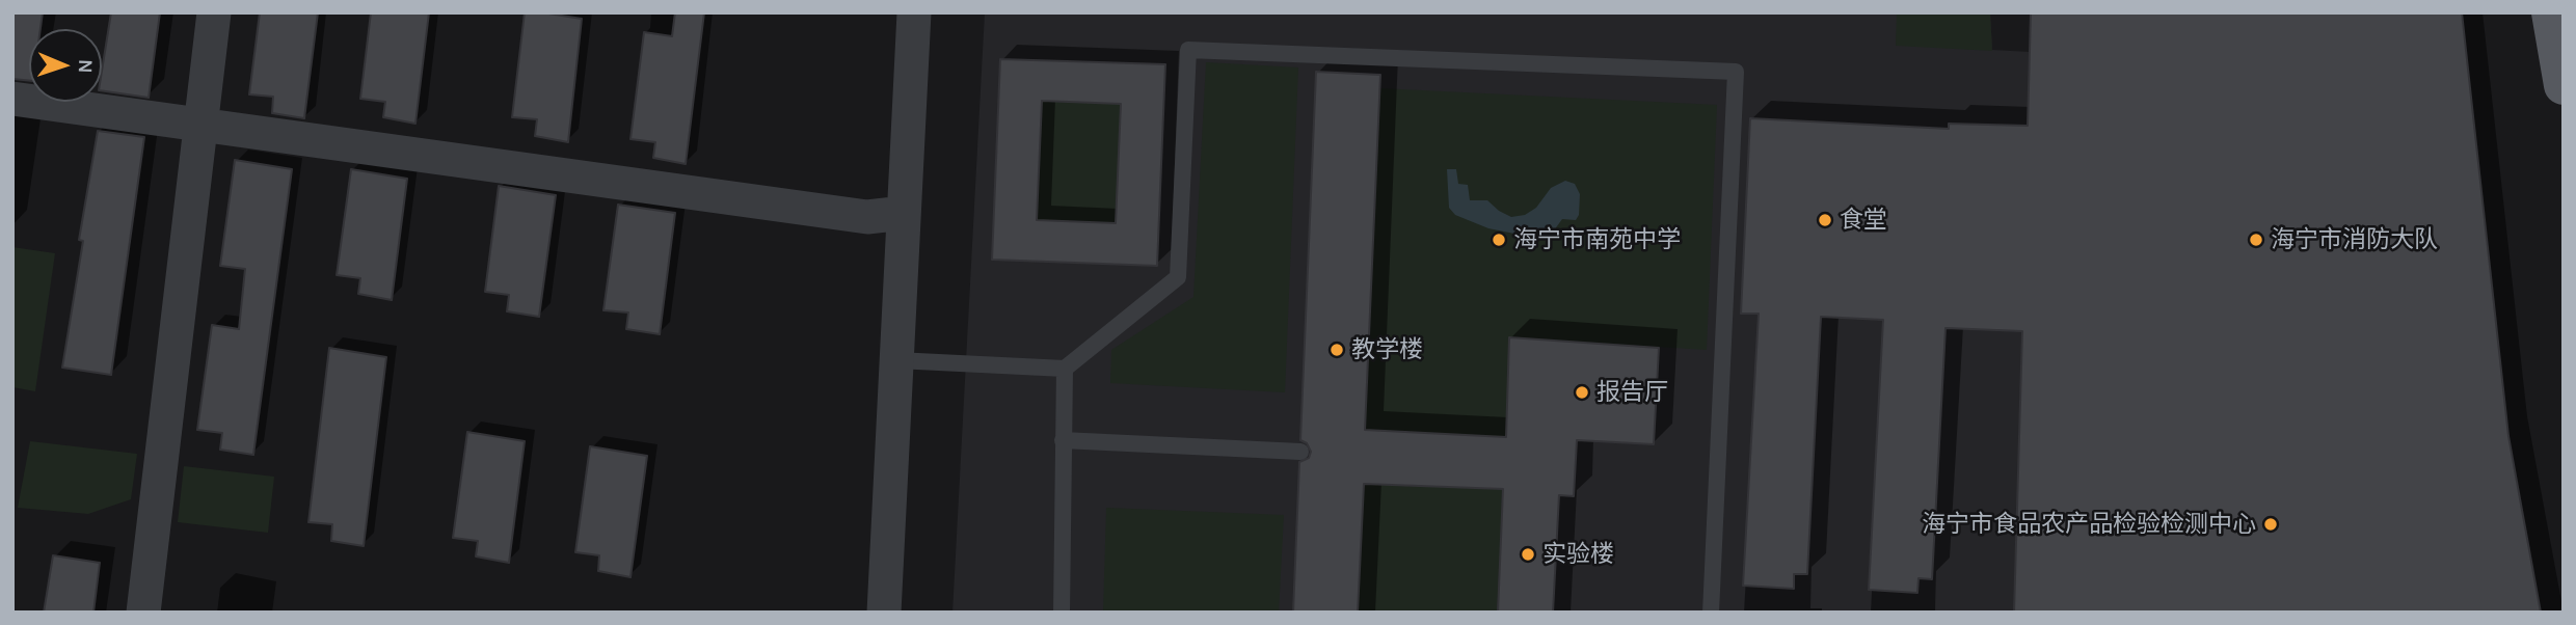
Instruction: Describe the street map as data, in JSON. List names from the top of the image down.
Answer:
{
  "places": [
    "食堂",
    "海宁市南苑中学",
    "海宁市消防大队",
    "教学楼",
    "报告厅",
    "海宁市食品农产品检验检测中心",
    "实验楼"
  ],
  "north": "right"
}
